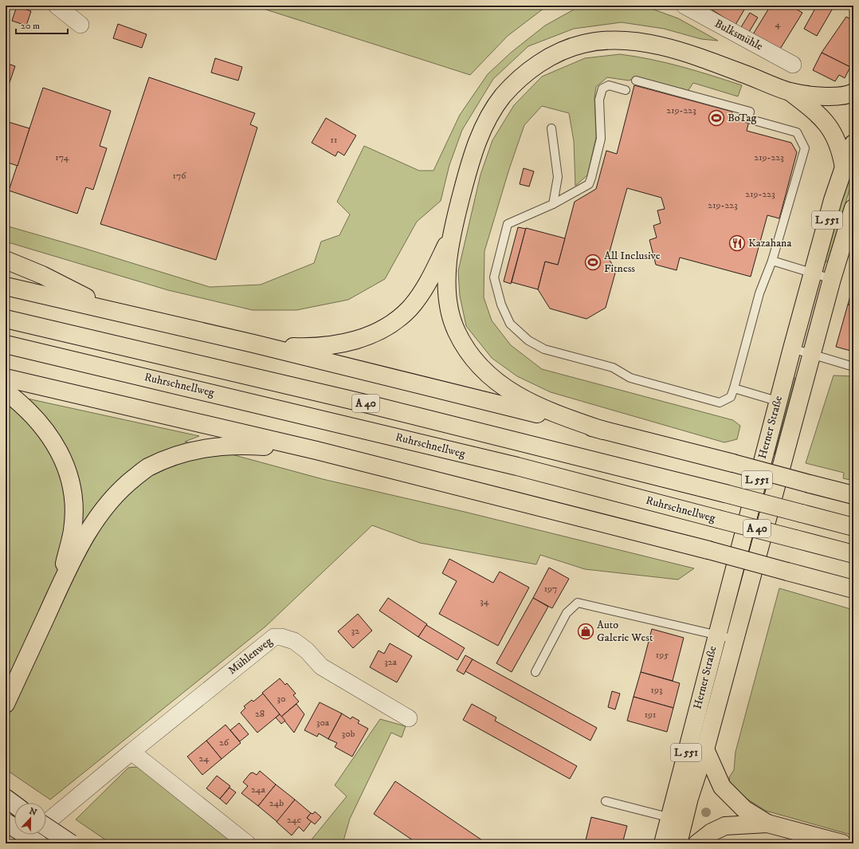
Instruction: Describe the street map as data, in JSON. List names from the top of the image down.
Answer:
{
  "streets": {
    "main road": [
      "L 551",
      "Ruhrschnellweg",
      "A 40",
      "Herner Straße"
    ],
    "street": ["Bulksmühle", "Mühlenweg"]
  },
  "places": {
    "sports": ["BoTag", "All Inclusive Fitness"],
    "restaurant": ["Kazahana"],
    "shop": ["Auto Galerie West"]
  },
  "house_numbers": [
    "4",
    "219-223",
    "11",
    "174",
    "219-223",
    "176",
    "219-223",
    "219-223",
    "197",
    "34",
    "32",
    "195",
    "32a",
    "193",
    "30",
    "28",
    "191",
    "30a",
    "30b",
    "26",
    "24",
    "24a",
    "24b",
    "24c"
  ],
  "scale_bar": "20 m",
  "north": "top"
}
